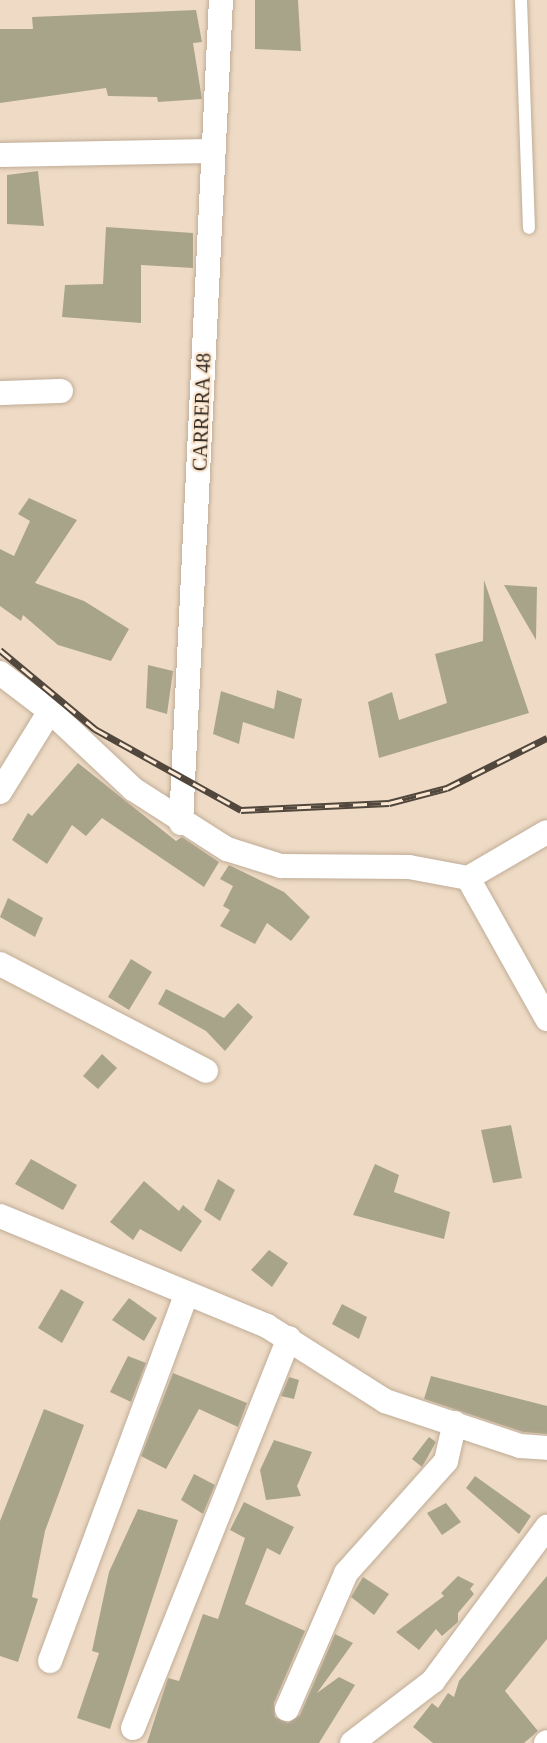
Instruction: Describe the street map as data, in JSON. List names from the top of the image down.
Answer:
{
  "streets": {
    "street": ["CARRERA 48"]
  }
}
